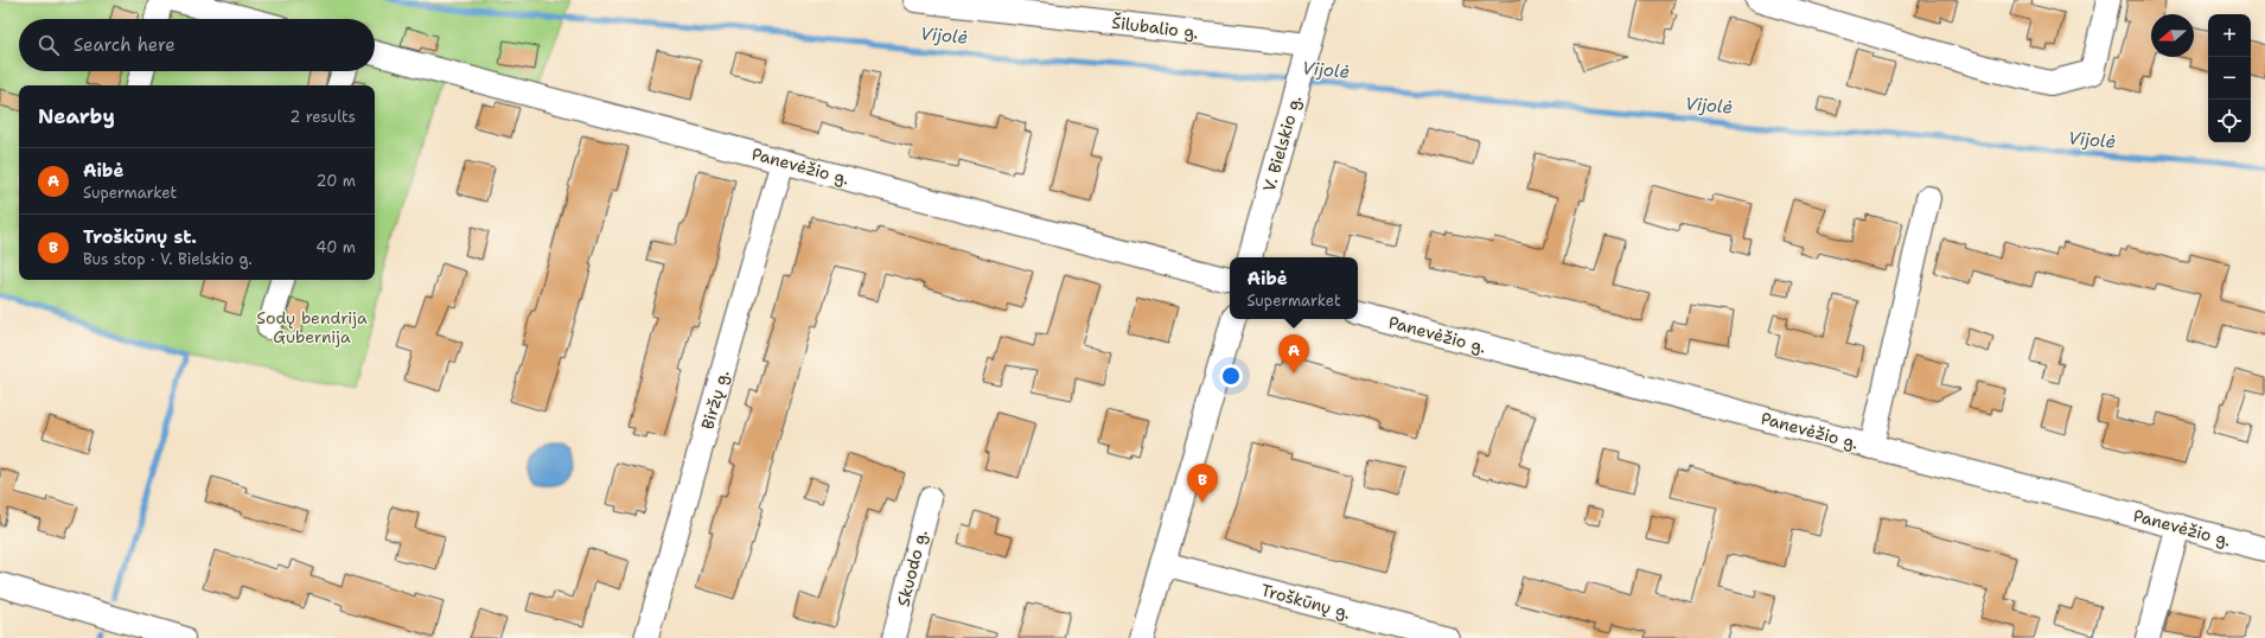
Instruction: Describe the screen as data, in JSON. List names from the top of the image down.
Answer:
{
  "streets": {
    "street": [
      "Šilubalio g.",
      "V. Bielskio g.",
      "Panevėžio g.",
      "Biržų g.",
      "Skuodo g.",
      "Troškūnų g."
    ]
  },
  "crossings": [
    ["Šilubalio g.", "V. Bielskio g."],
    ["Panevėžio g.", "Biržų g."]
  ],
  "water": ["Vijolė"],
  "parks": ["Sodų bendrija Gubernija"],
  "north": "left",
  "page": {
    "map_buttons": ["+", "−"],
    "search": "Search here",
    "heading": ["Nearby", "2 results"],
    "list": [
      {
        "mark": "A",
        "name": "Aibė",
        "note": "Supermarket",
        "value": "20 m"
      },
      {
        "mark": "B",
        "name": "Troškūnų st.",
        "note": "Bus stop · V. Bielskio g.",
        "value": "40 m"
      }
    ],
    "popup": ["Aibė", "Supermarket"],
    "pins": ["A", "B"]
  }
}
